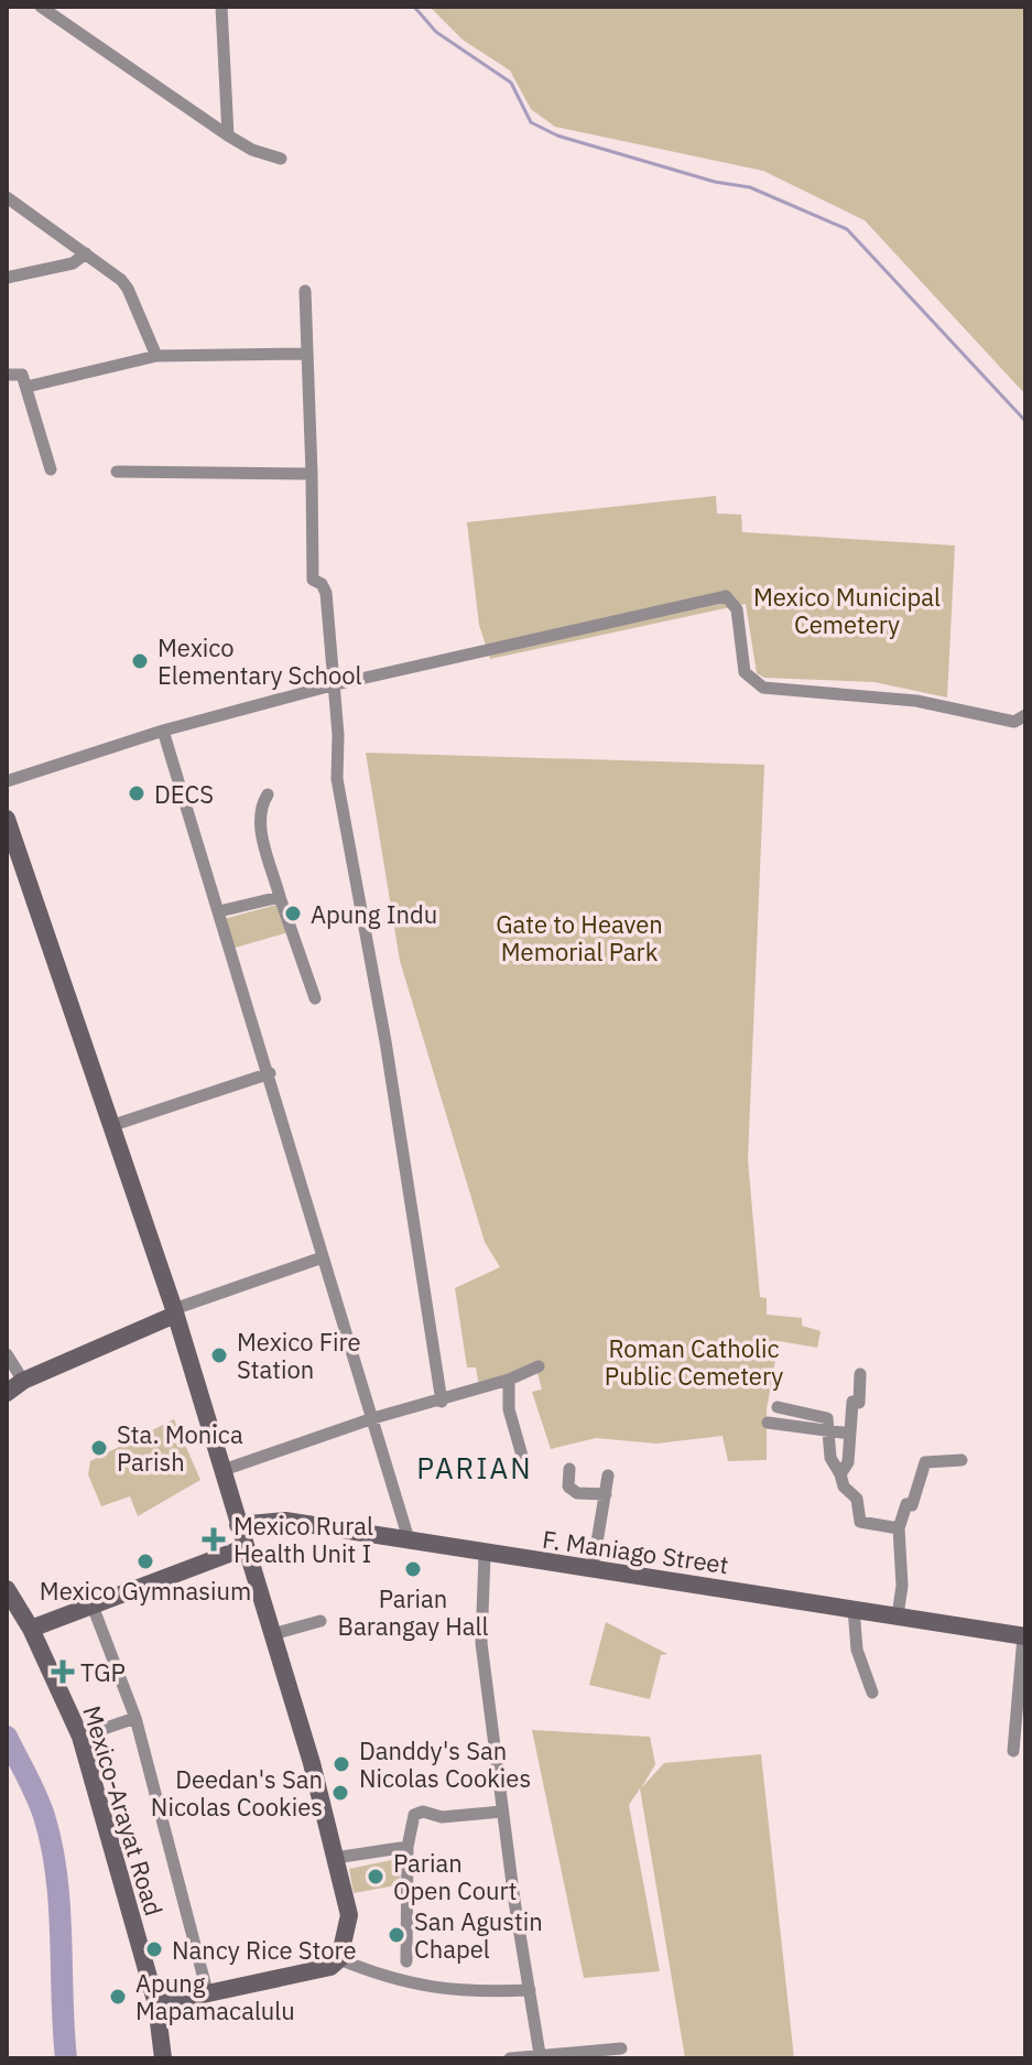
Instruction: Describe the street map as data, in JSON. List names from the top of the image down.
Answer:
{
  "streets": {
    "main road": ["F. Maniago Street", "Mexico-Arayat Road"]
  },
  "districts": ["PARIAN"],
  "parks": ["Mexico Municipal Cemetery", "Gate to Heaven Memorial Park", "Roman Catholic Public Cemetery"],
  "places": {
    "other": [
      "Mexico Elementary School",
      "DECS",
      "Apung Indu",
      "Mexico Fire Station",
      "Sta. Monica Parish",
      "Mexico Gymnasium",
      "Parian Barangay Hall",
      "Danddy's San Nicolas Cookies",
      "Deedan's San Nicolas Cookies",
      "Parian Open Court",
      "San Agustin Chapel",
      "Nancy Rice Store",
      "Apung Mapamacalulu"
    ],
    "health": ["Mexico Rural Health Unit I", "TGP"]
  }
}
